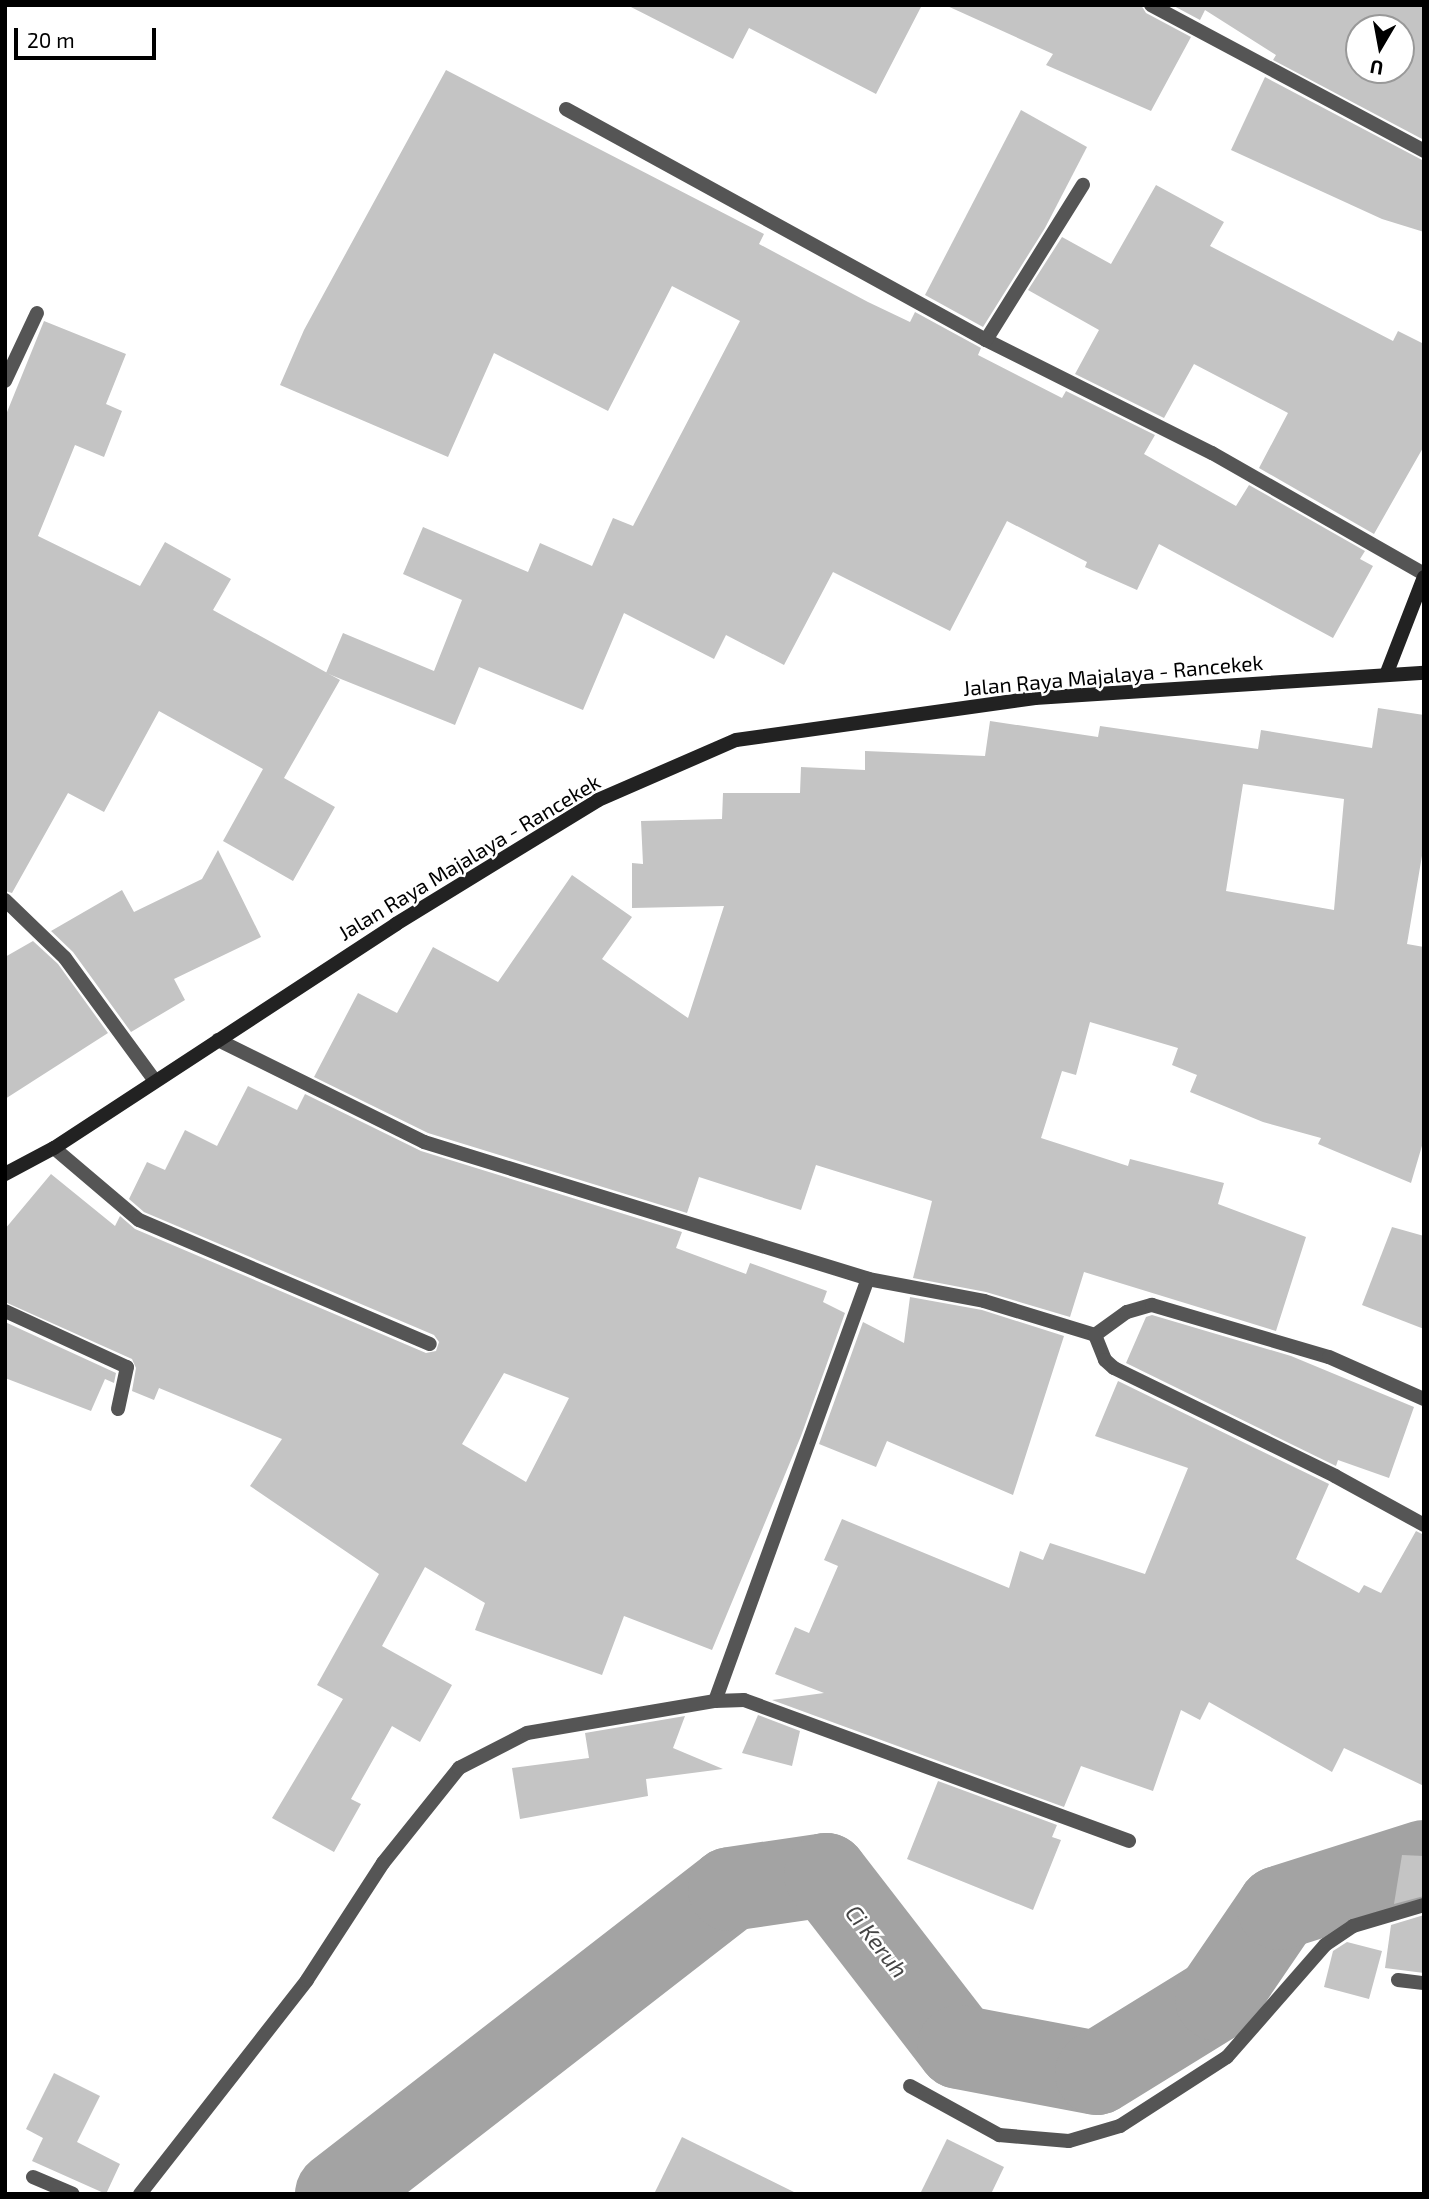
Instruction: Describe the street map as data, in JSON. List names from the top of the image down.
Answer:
{
  "streets": {
    "main road": ["Jalan Raya Majalaya - Rancekek"]
  },
  "water": ["Ci Keruh"],
  "scale_bar": "20 m",
  "north": "bottom"
}
